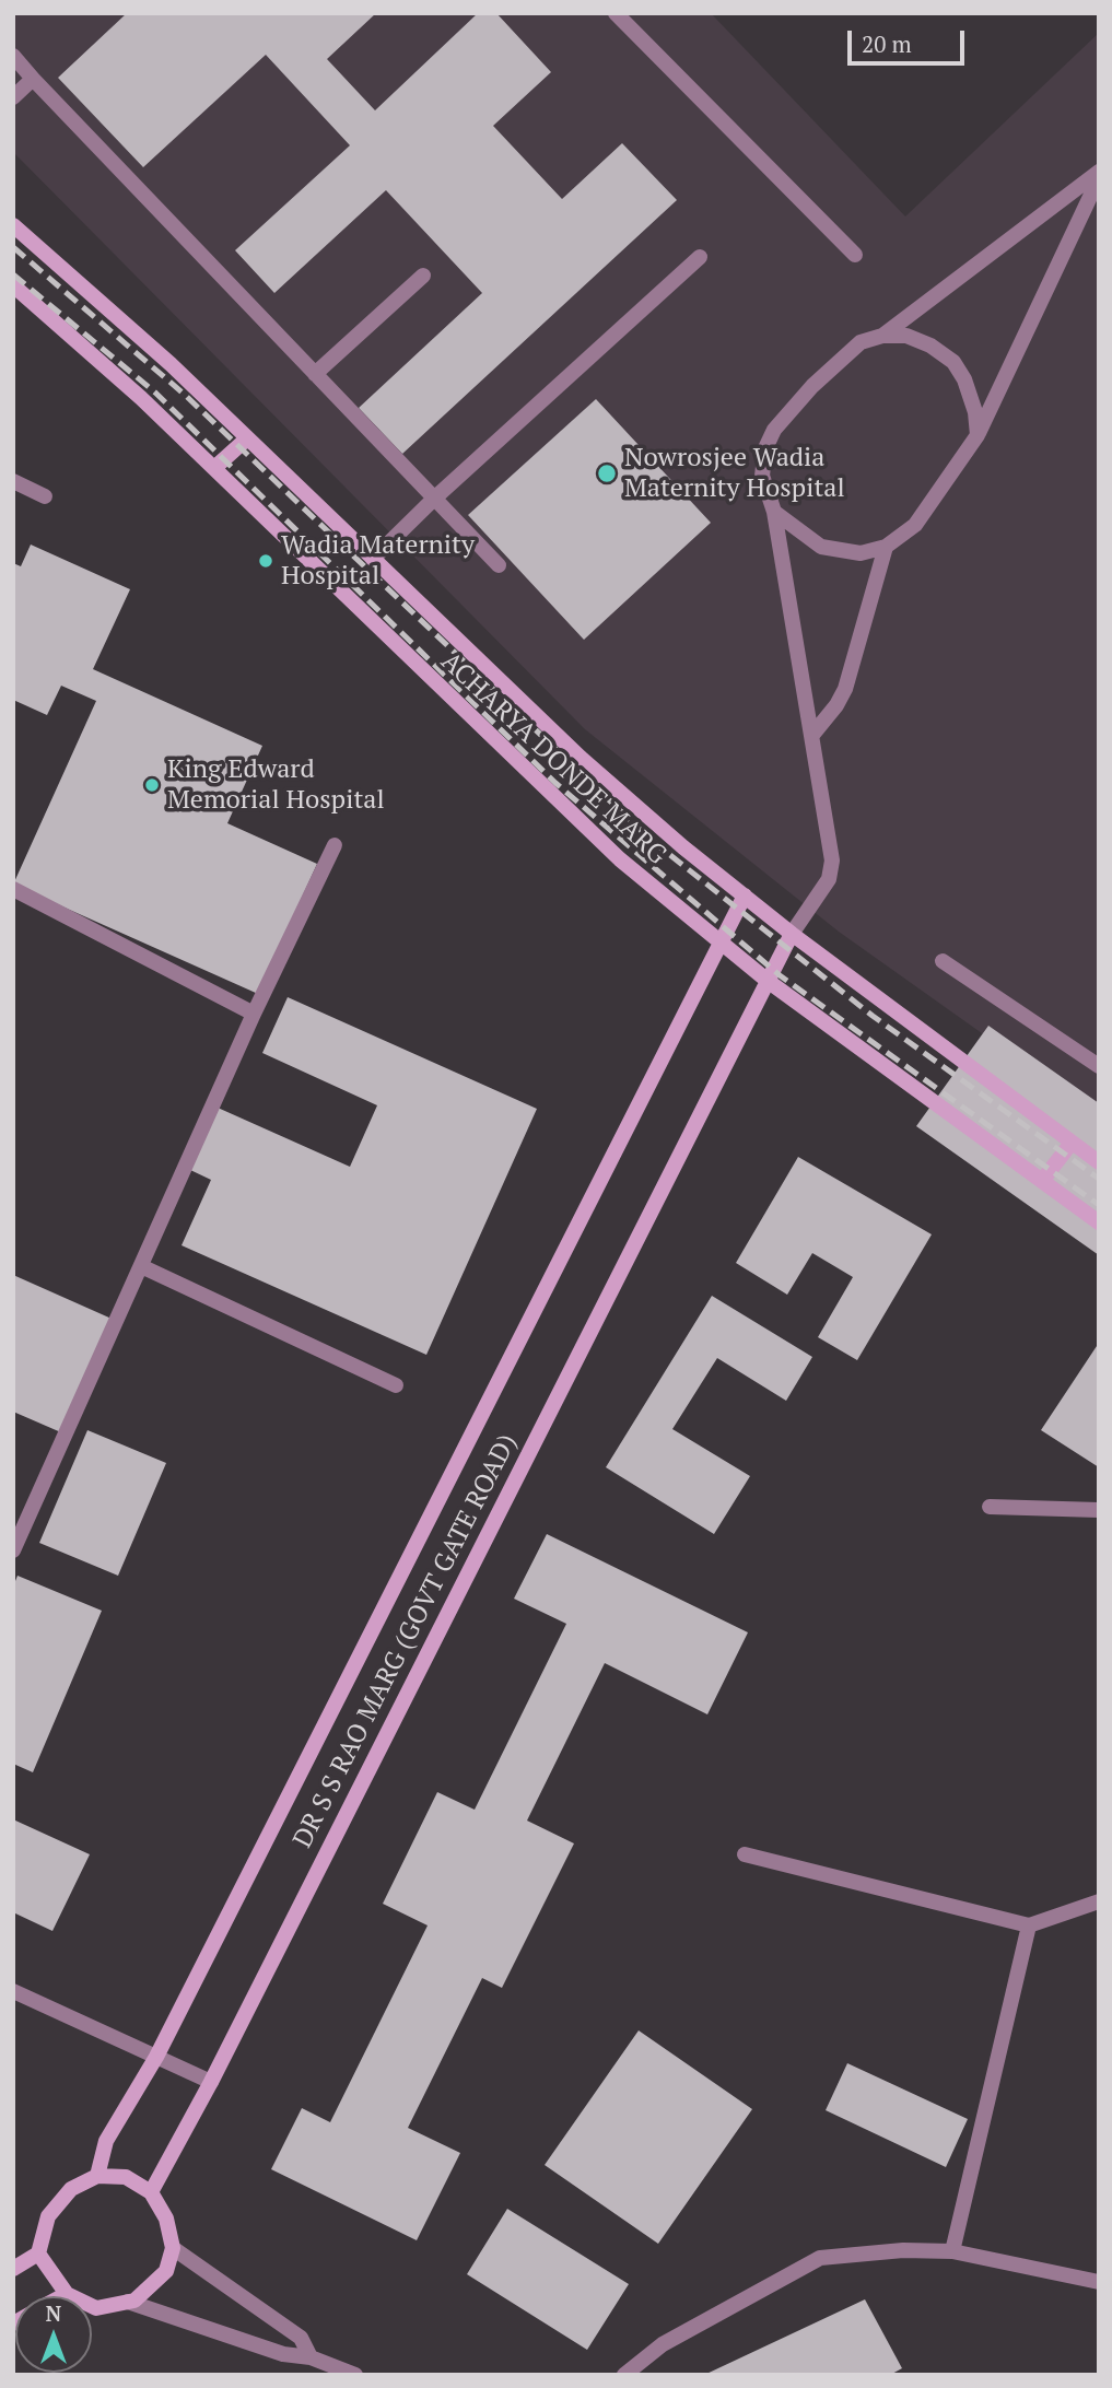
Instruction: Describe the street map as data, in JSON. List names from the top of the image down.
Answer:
{
  "streets": {
    "main road": ["ACHARYA DONDE MARG", "DR S S RAO MARG (GOVT GATE ROAD)"]
  },
  "crossings": [
    ["ACHARYA DONDE MARG", "DR S S RAO MARG (GOVT GATE ROAD)"]
  ],
  "places": ["Nowrosjee Wadia Maternity Hospital", "Wadia Maternity Hospital", "King Edward Memorial Hospital"],
  "scale_bar": "20 m",
  "north": "top"
}
